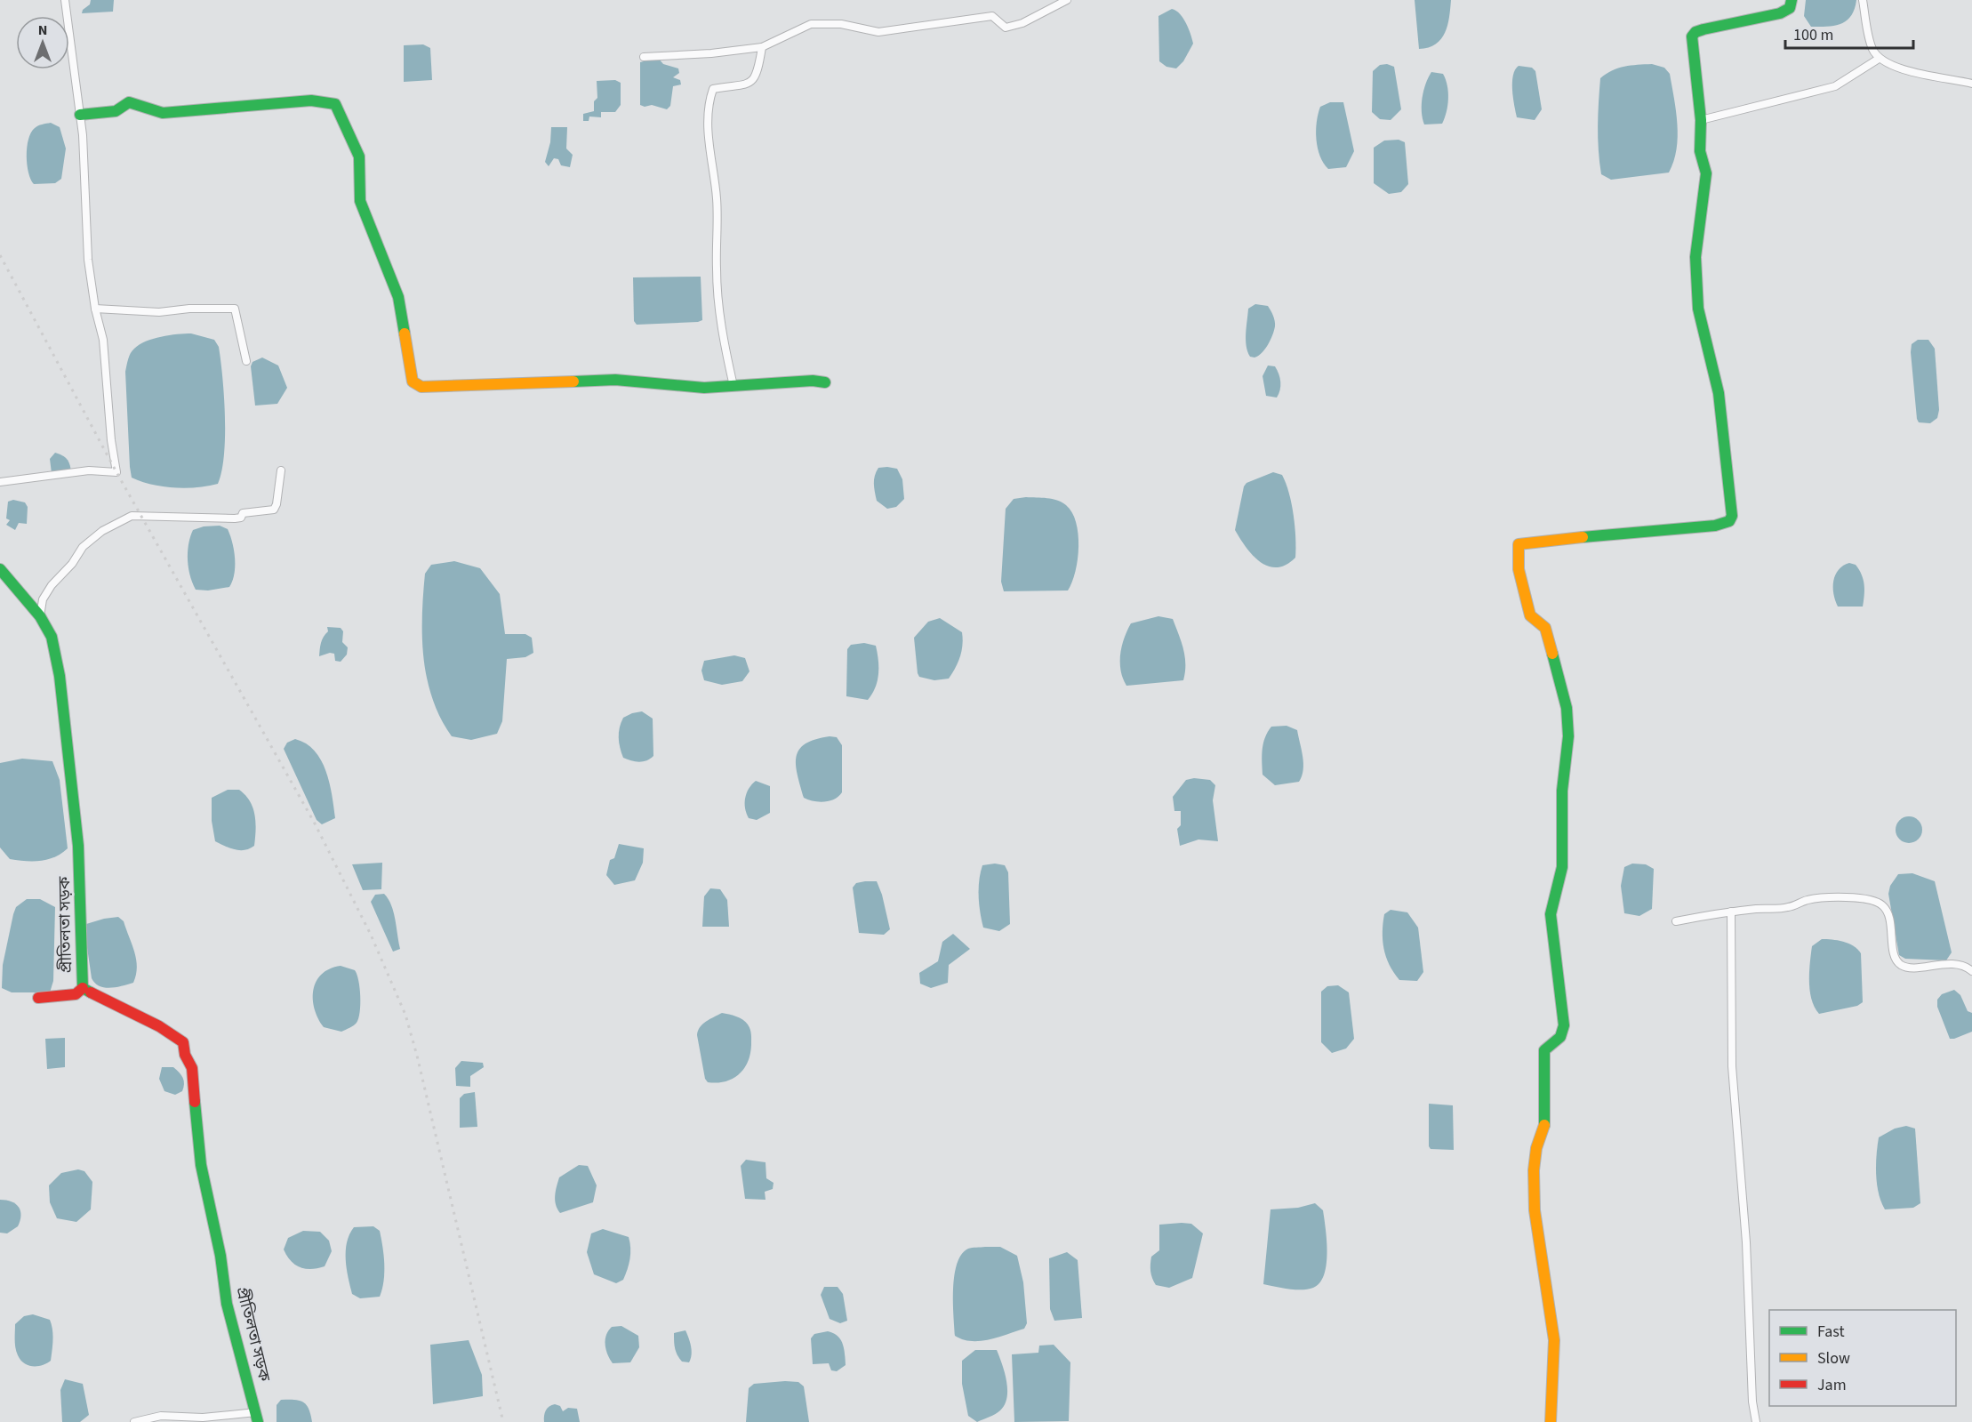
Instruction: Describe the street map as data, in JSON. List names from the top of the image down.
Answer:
{
  "streets": {
    "street": ["প্রীতিলতা সড়ক"]
  },
  "legend": ["Fast", "Slow", "Jam"],
  "scale_bar": "100 m",
  "north": "top"
}
